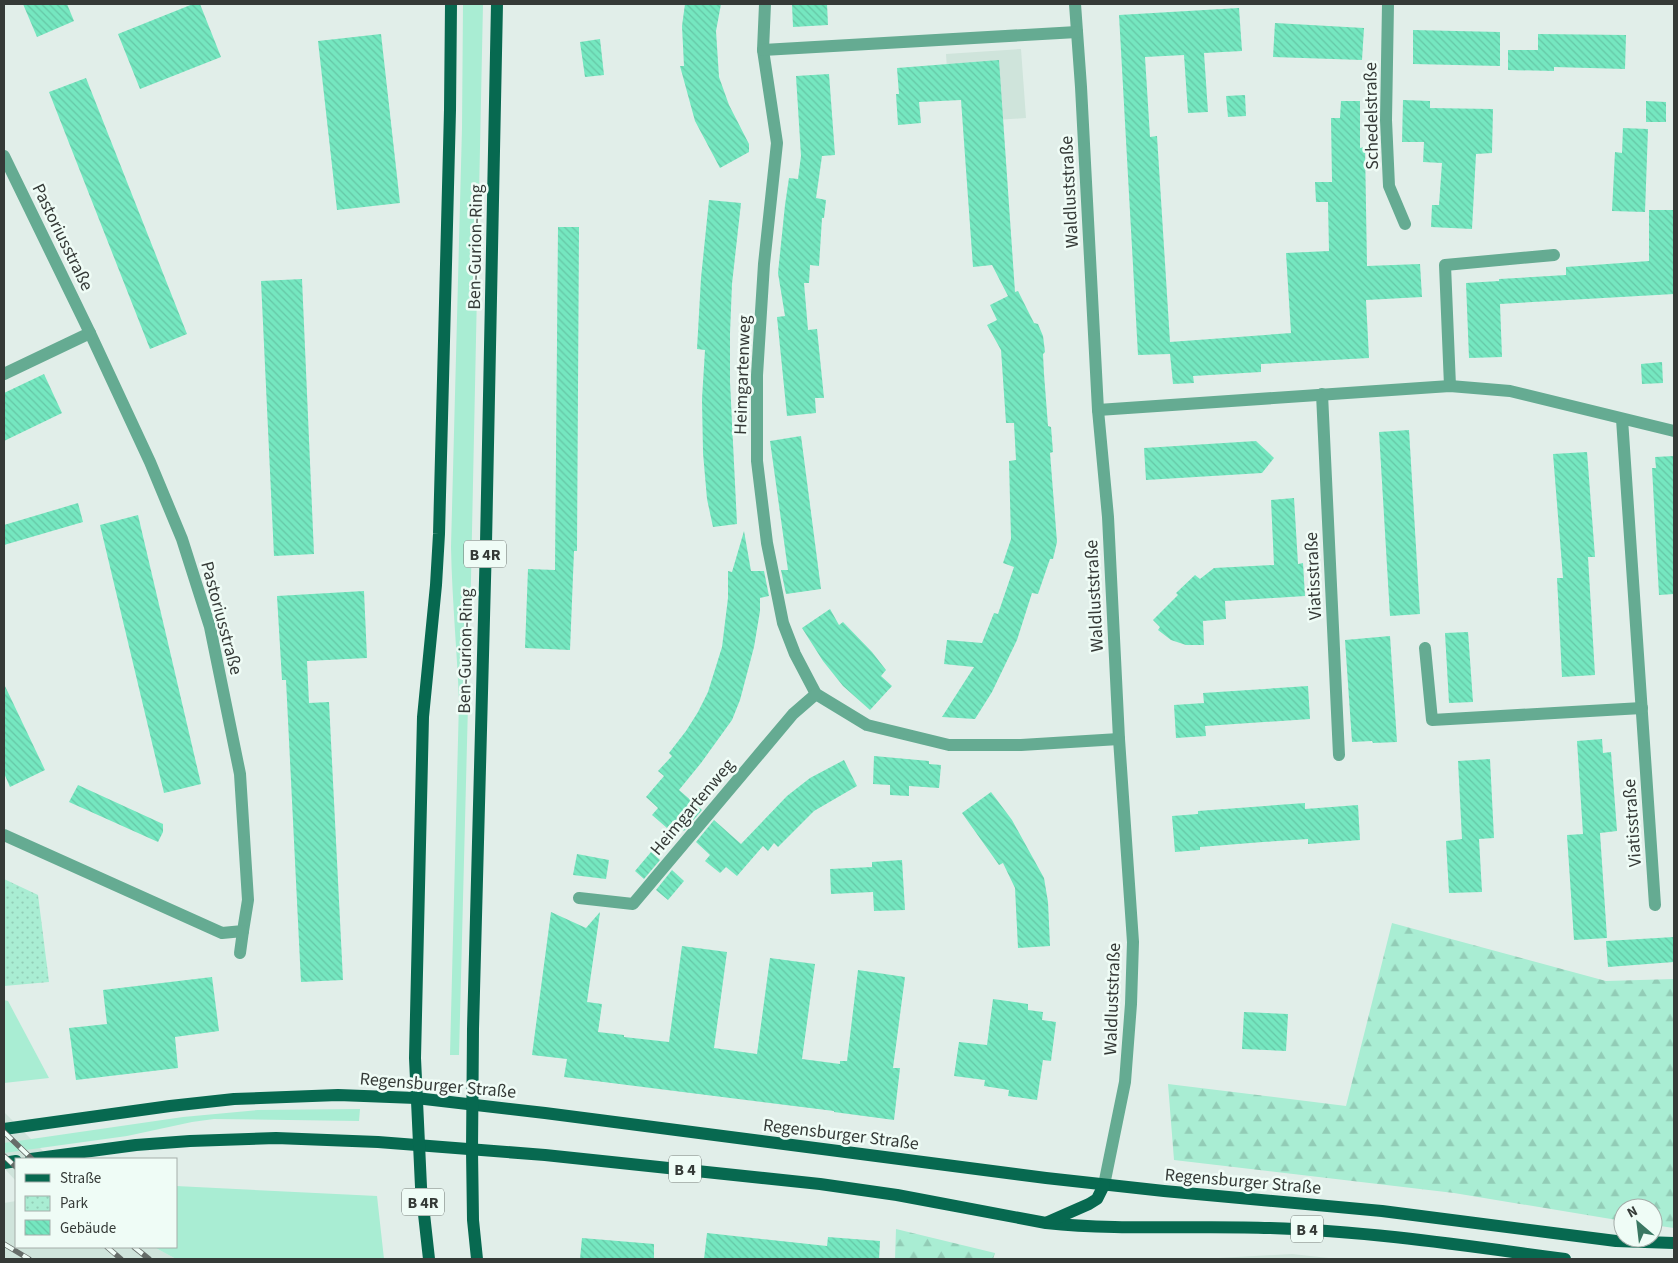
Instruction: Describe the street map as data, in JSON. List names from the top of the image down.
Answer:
{
  "streets": {
    "main road": [
      "Ben-Gurion-Ring",
      "B 4R",
      "Regensburger Straße",
      "B 4"
    ],
    "street": [
      "Schedelstraße",
      "Waldluststraße",
      "Pastoriusstraße",
      "Heimgartenweg",
      "Viatisstraße"
    ]
  },
  "crossings": [
    ["Waldluststraße", "Regensburger Straße"],
    ["Ben-Gurion-Ring", "B 4R"],
    ["Ben-Gurion-Ring", "Regensburger Straße"],
    ["Ben-Gurion-Ring", "B 4"],
    ["B 4R", "B 4"]
  ],
  "legend": ["Straße", "Park", "Gebäude"],
  "north": "top left"
}
